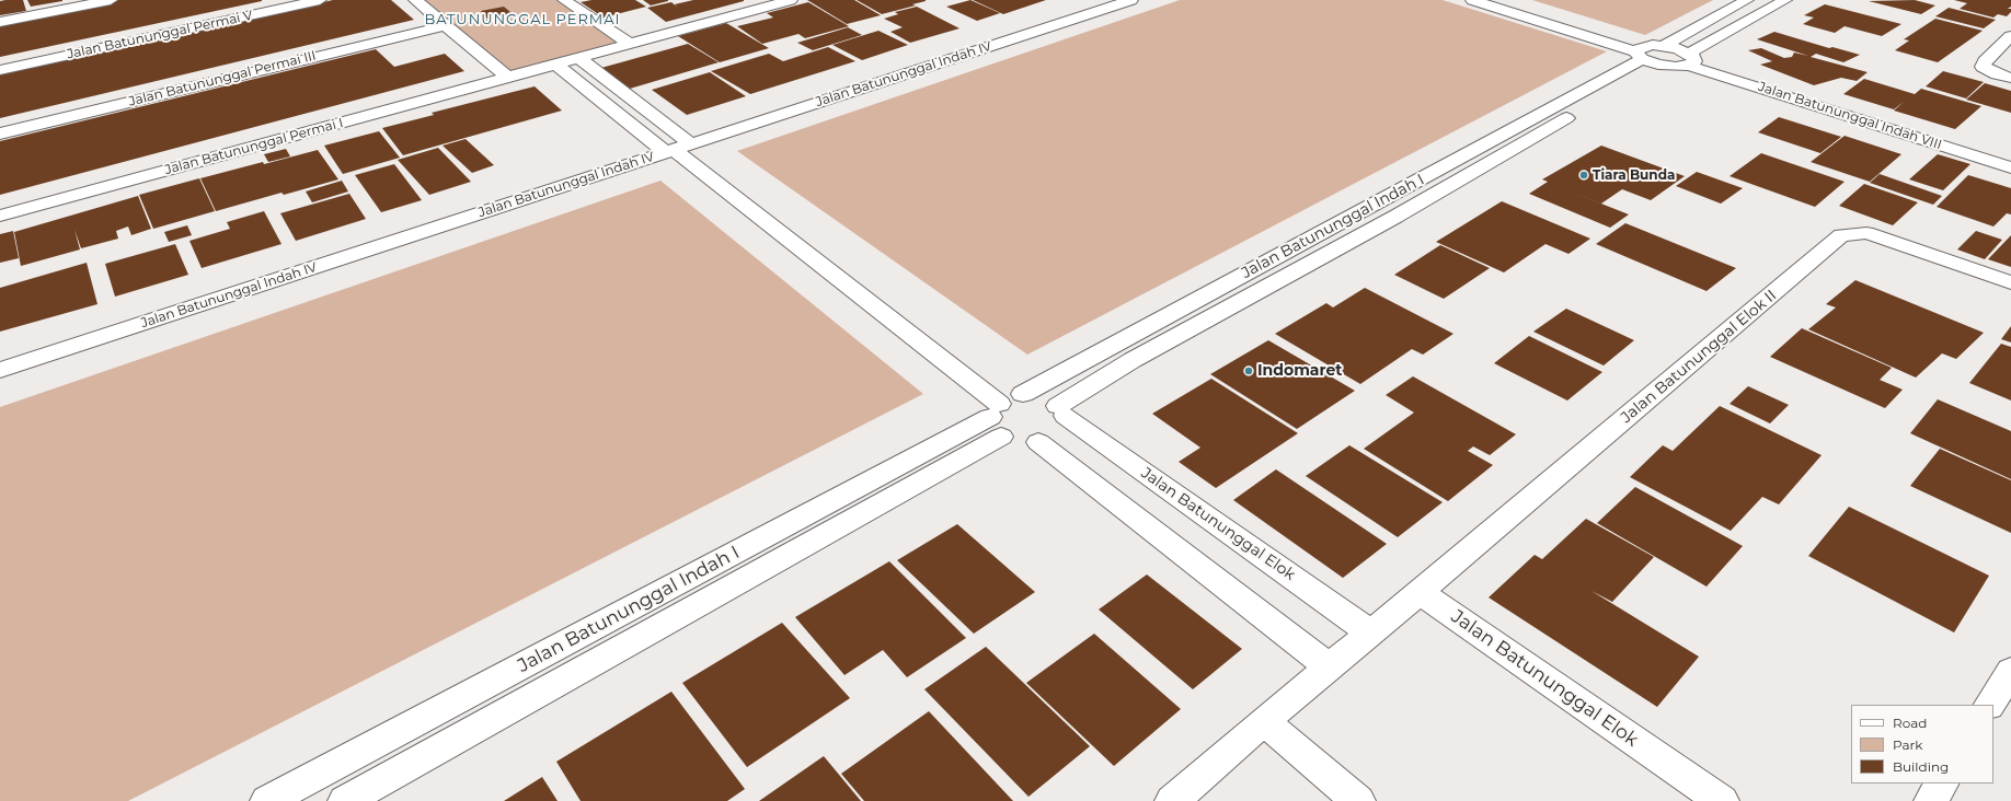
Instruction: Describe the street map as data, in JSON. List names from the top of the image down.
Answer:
{
  "streets": {
    "street": [
      "Jalan Batununggal Permai V",
      "Jalan Batununggal Indah IV",
      "Jalan Batununggal Permai III",
      "Jalan Batununggal Indah VIII",
      "Jalan Batununggal Permai I",
      "Jalan Batununggal Indah I",
      "Jalan Batununggal Elok II",
      "Jalan Batununggal Elok"
    ]
  },
  "crossings": [
    ["Jalan Batununggal Indah I", "Jalan Batununggal Elok"],
    ["Jalan Batununggal Elok II", "Jalan Batununggal Elok"]
  ],
  "districts": ["BATUNUNGGAL PERMAI"],
  "places": ["Tiara Bunda", "Indomaret"],
  "legend": ["Road", "Park", "Building"]
}
